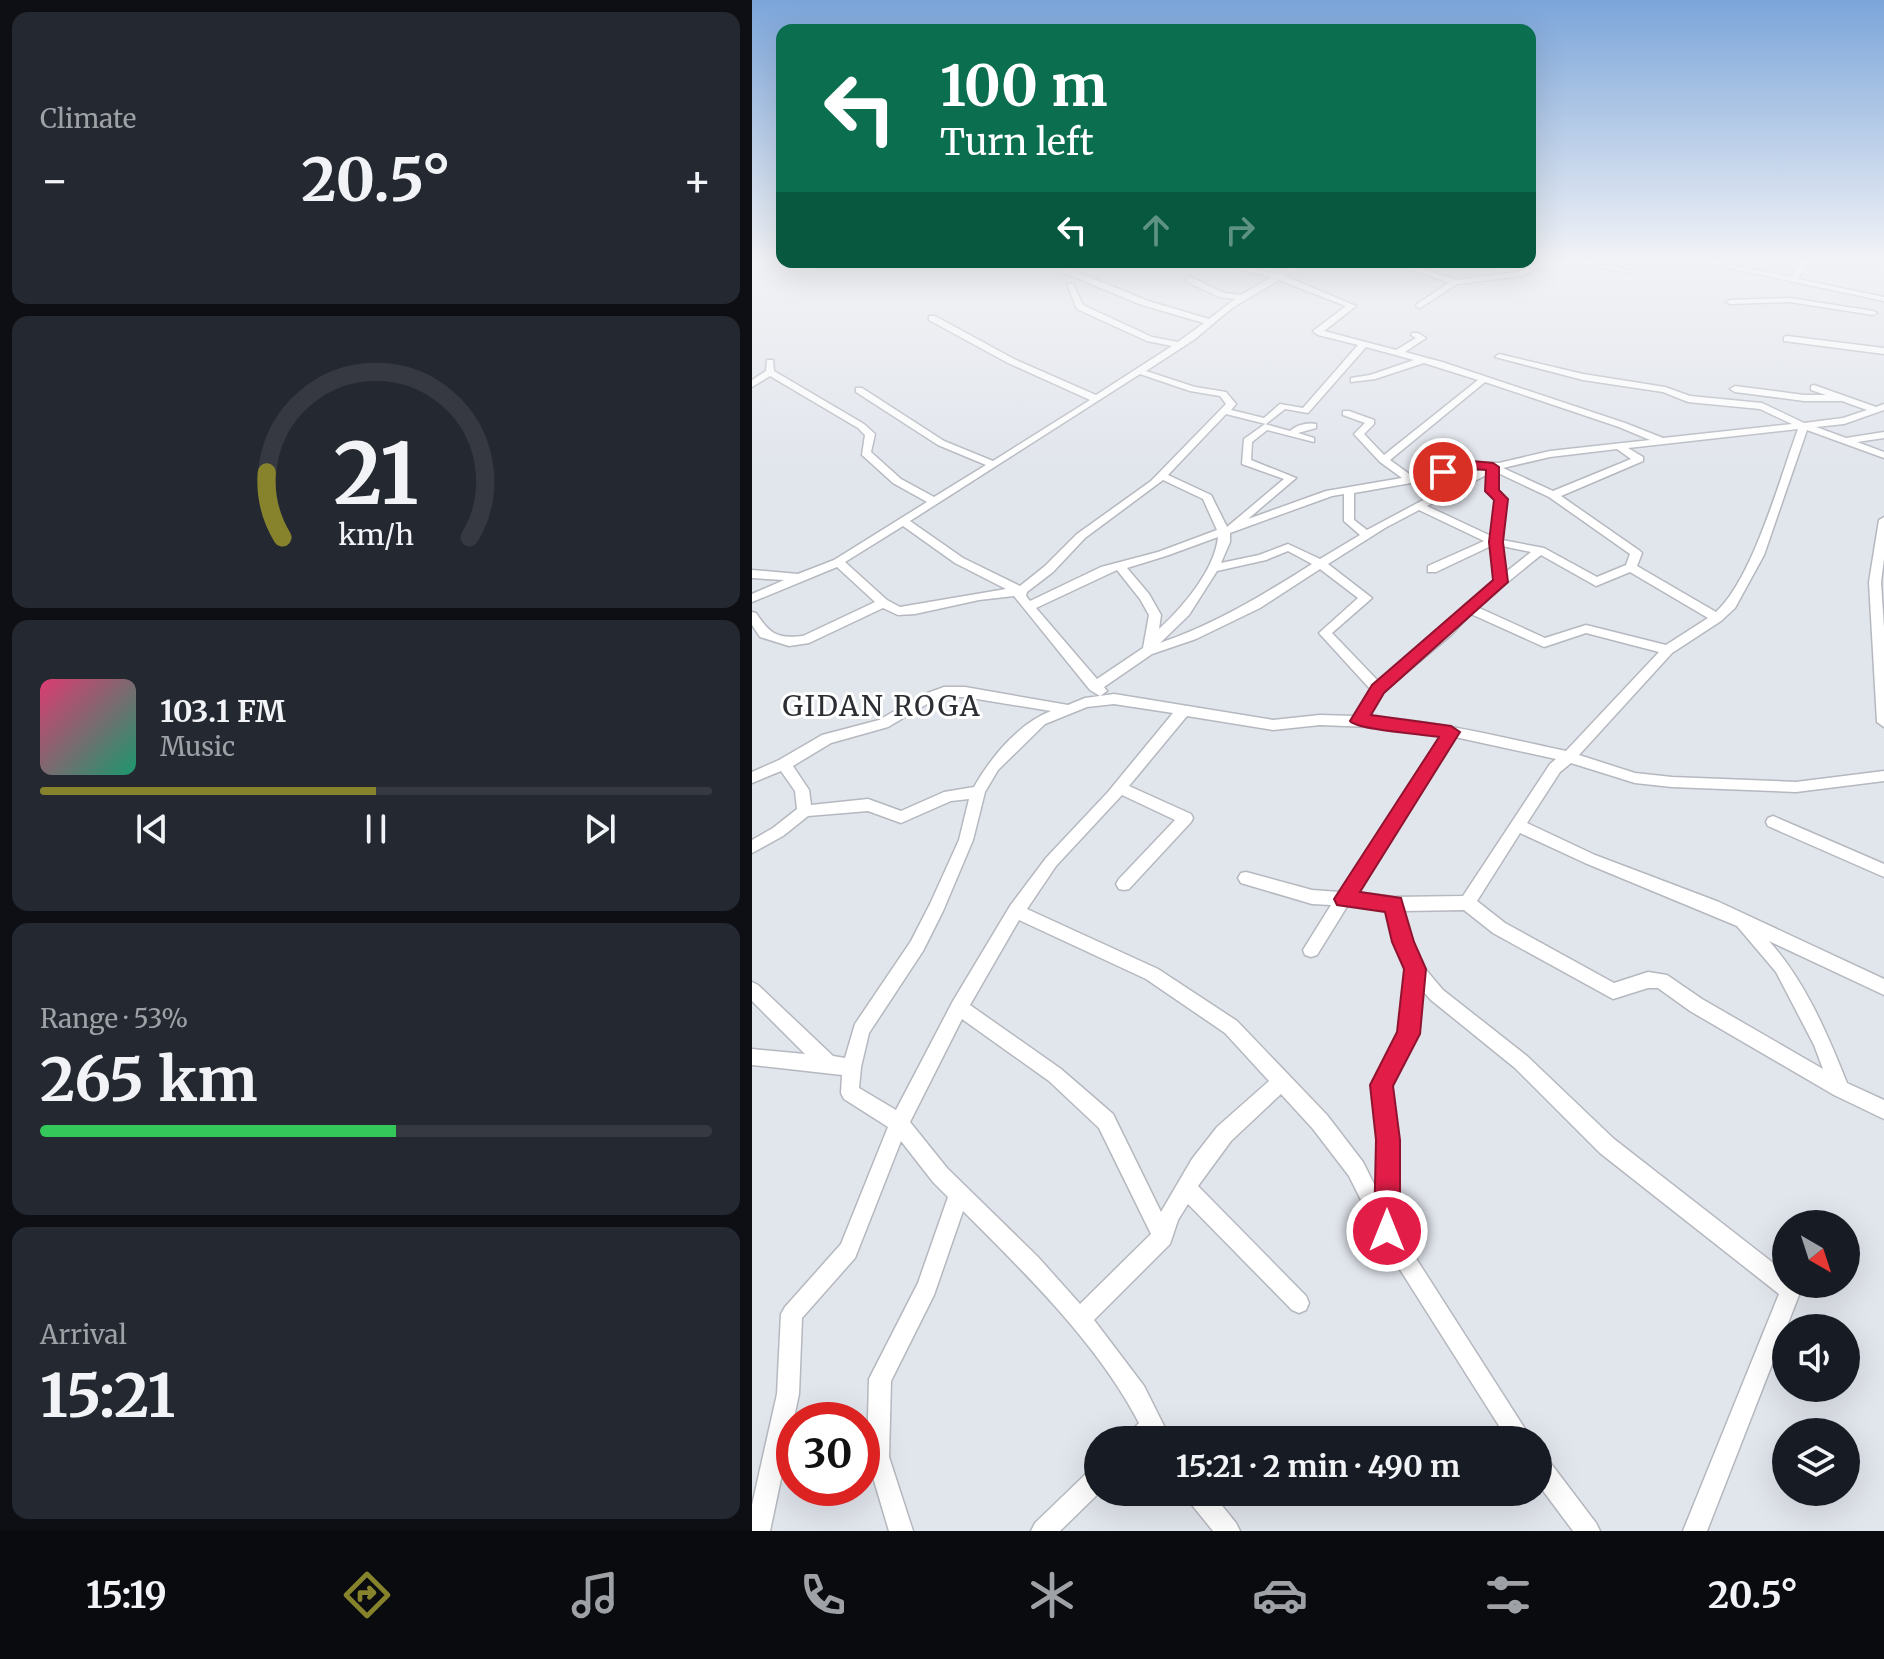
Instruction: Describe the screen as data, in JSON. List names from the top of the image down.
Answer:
{
  "districts": ["GIDAN ROGA"],
  "north": "bottom right",
  "page": {
    "tile": [
      "Climate",
      ["Range · 53%", "265 km"],
      ["Arrival", "15:21"]
    ],
    "turn": ["100 m", "Turn left"],
    "heat": ["−", "20.5°", "+"],
    "song": ["103.1 FM", "Music"],
    "limit": "30",
    "trip": "15:21 · 2 min · 490 m",
    "tabs": ["15:19", "20.5°"],
    "gauge": ["21", "km/h"]
  }
}
